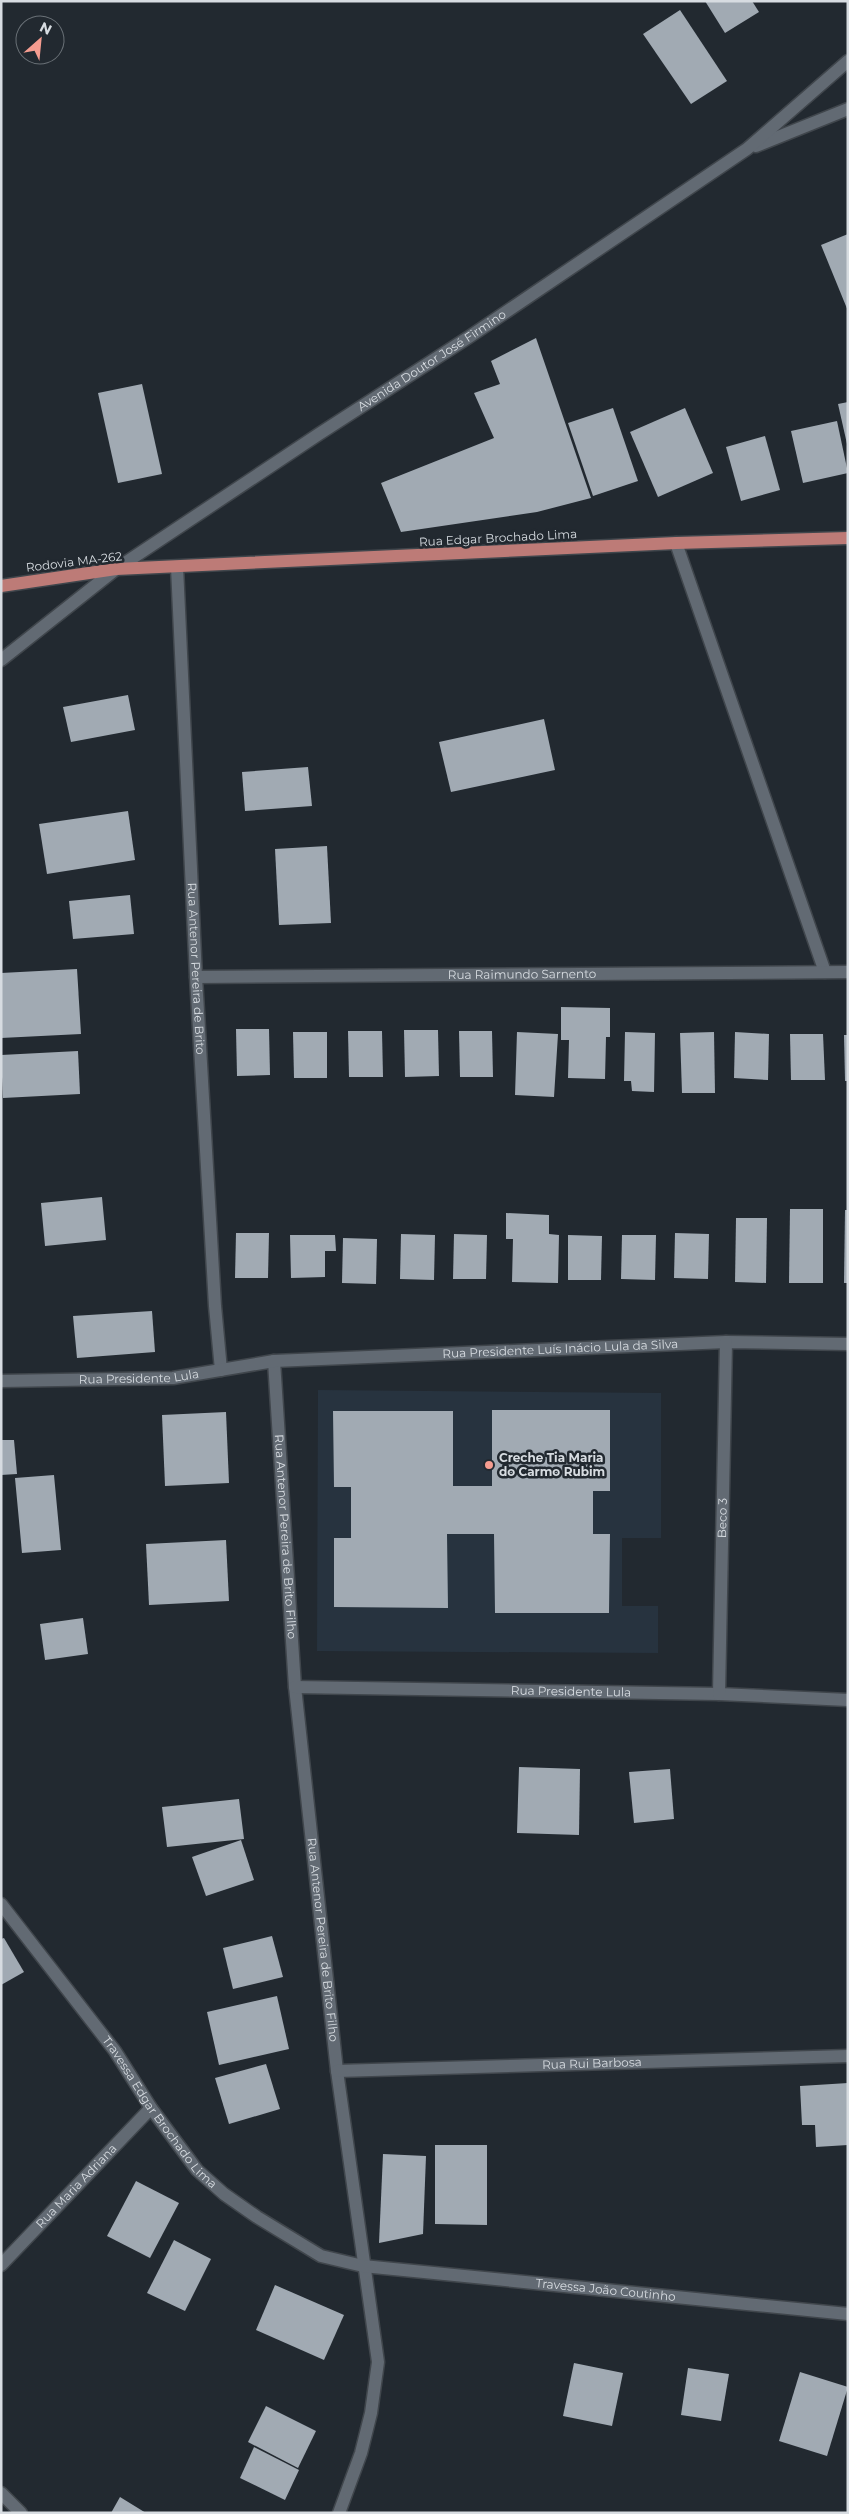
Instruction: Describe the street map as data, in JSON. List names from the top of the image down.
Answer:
{
  "streets": {
    "main road": ["Rua Edgar Brochado Lima", "Rodovia MA-262"],
    "street": [
      "Avenida Doutor José Firmino",
      "Rua Antenor Pereira de Brito",
      "Rua Raimundo Sarnento",
      "Rua Presidente Luís Inácio Lula da Silva",
      "Rua Presidente Lula",
      "Beco 3",
      "Rua Antenor Pereira de Brito Filho",
      "Rua Rui Barbosa",
      "Travessa Edgar Brochado Lima",
      "Rua Maria Adriana",
      "Travessa João Coutinho"
    ]
  },
  "crossings": [
    ["Avenida Doutor José Firmino", "Rodovia MA-262"],
    ["Rua Edgar Brochado Lima", "Rodovia MA-262"],
    ["Rua Edgar Brochado Lima", "Rua Antenor Pereira de Brito"],
    ["Rua Antenor Pereira de Brito", "Rua Raimundo Sarnento"],
    ["Rua Antenor Pereira de Brito", "Rua Presidente Lula"],
    ["Rua Presidente Luís Inácio Lula da Silva", "Rua Presidente Lula"],
    ["Rua Presidente Luís Inácio Lula da Silva", "Beco 3"],
    ["Rua Presidente Luís Inácio Lula da Silva", "Rua Antenor Pereira de Brito Filho"],
    ["Rua Presidente Lula", "Beco 3"],
    ["Rua Presidente Lula", "Rua Antenor Pereira de Brito Filho"],
    ["Rua Antenor Pereira de Brito Filho", "Rua Rui Barbosa"],
    ["Rua Antenor Pereira de Brito Filho", "Travessa Edgar Brochado Lima"],
    ["Rua Antenor Pereira de Brito Filho", "Travessa João Coutinho"],
    ["Travessa Edgar Brochado Lima", "Rua Maria Adriana"],
    ["Travessa Edgar Brochado Lima", "Travessa João Coutinho"]
  ],
  "places": ["Creche Tia Maria do Carmo Rubim"],
  "north": "top right"
}
